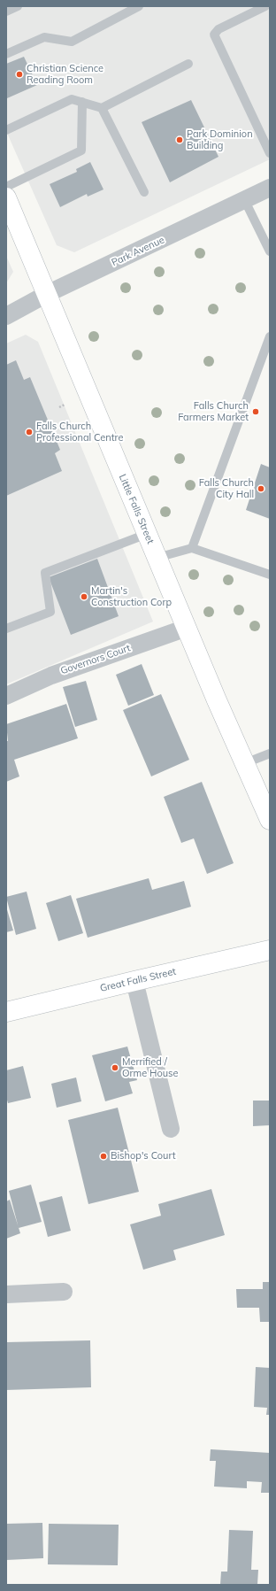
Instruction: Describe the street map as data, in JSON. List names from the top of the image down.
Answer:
{
  "streets": {
    "street": [
      "Park Avenue",
      "Little Falls Street",
      "Governors Court",
      "Great Falls Street"
    ]
  },
  "crossings": [
    ["Park Avenue", "Little Falls Street"],
    ["Little Falls Street", "Governors Court"]
  ],
  "places": [
    "Christian Science Reading Room",
    "Park Dominion Building",
    "Falls Church Farmers Market",
    "Falls Church Professional Centre",
    "Falls Church City Hall",
    "Martin's Construction Corp",
    "Merrified / Orme House",
    "Bishop's Court"
  ]
}
